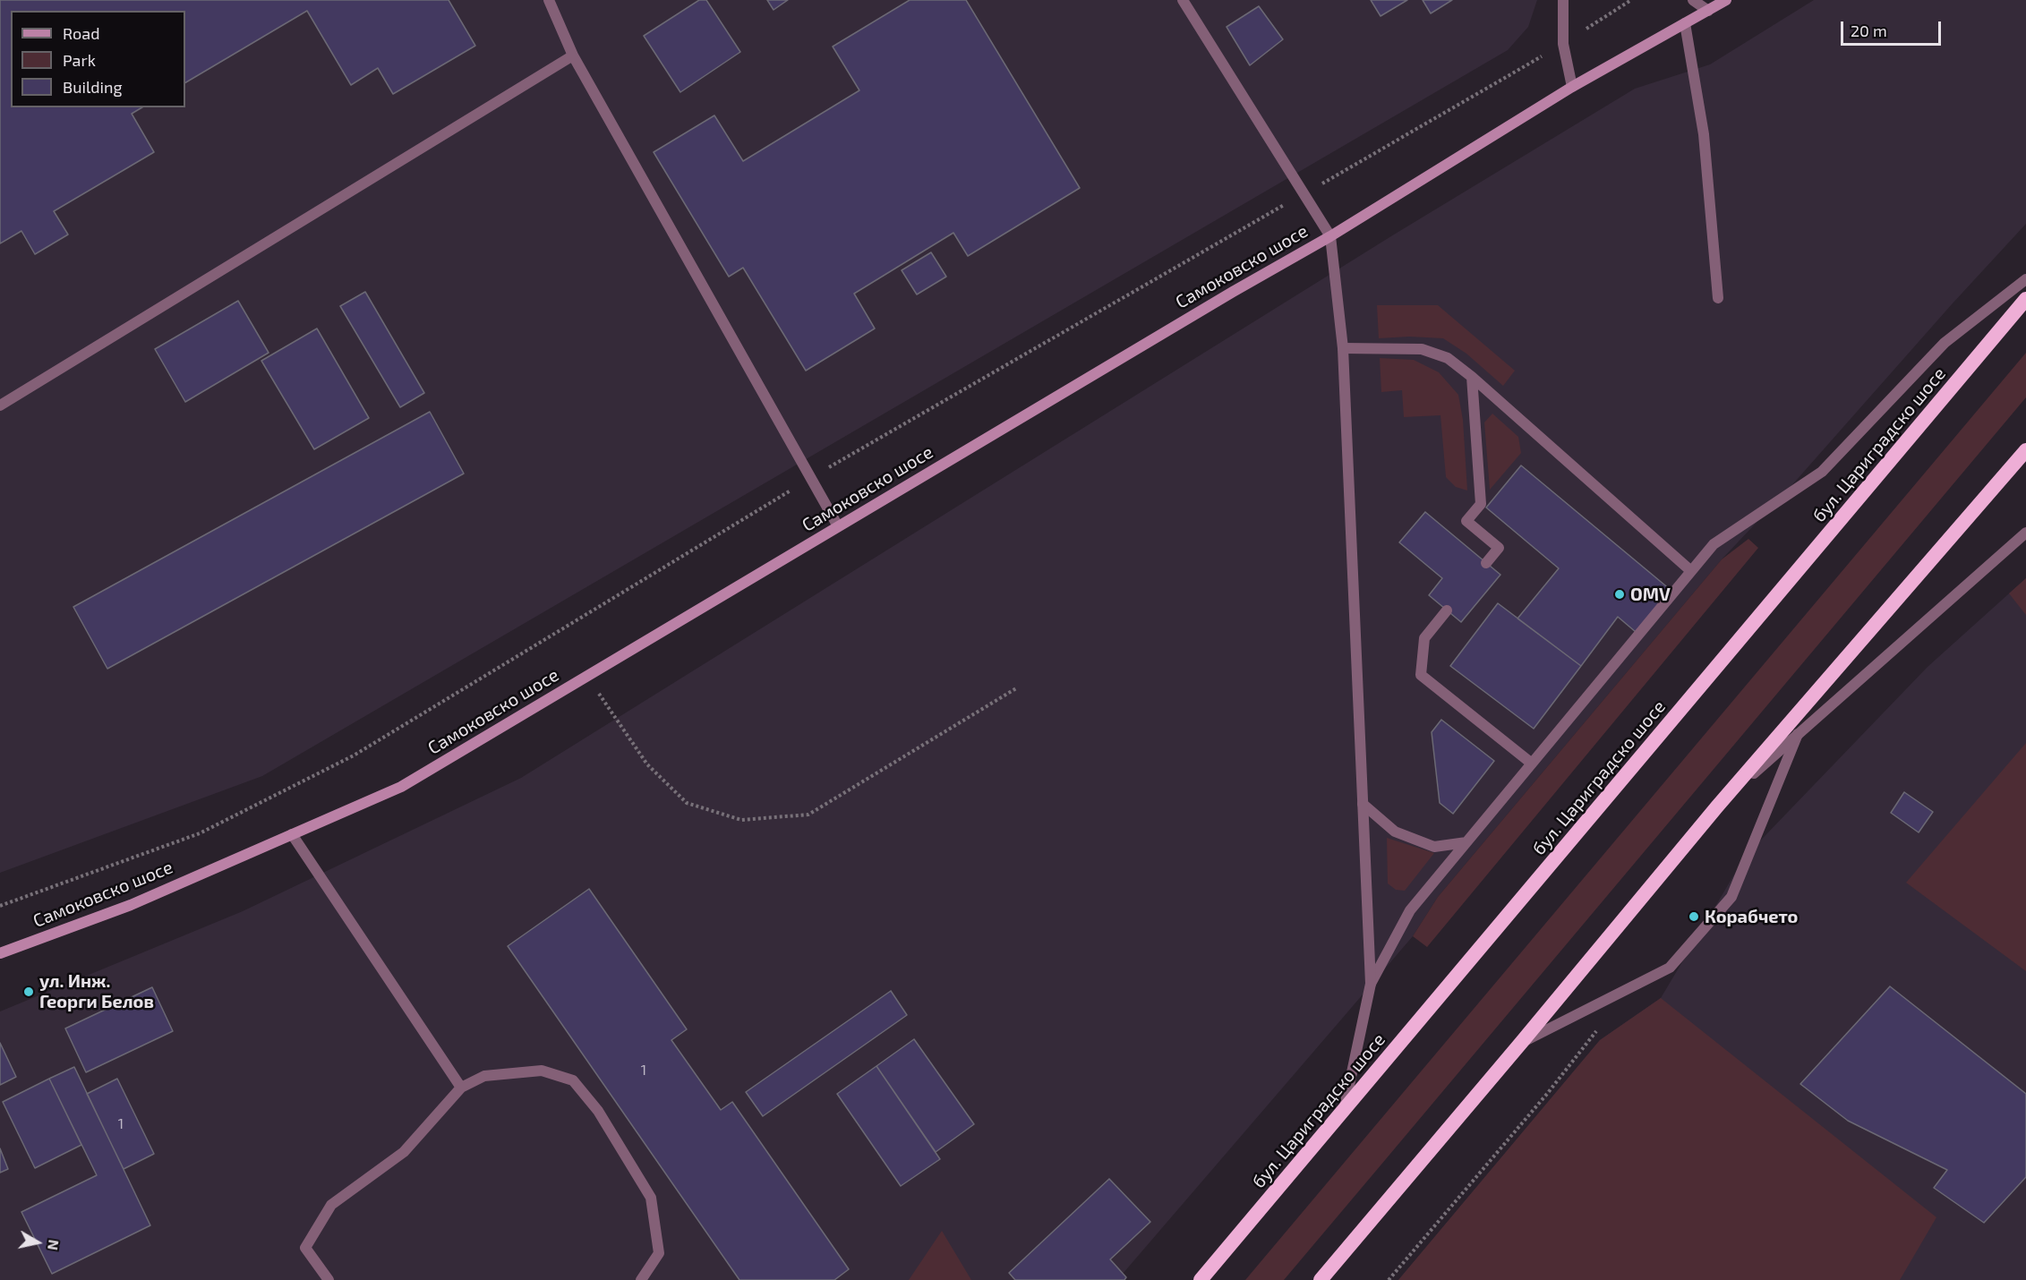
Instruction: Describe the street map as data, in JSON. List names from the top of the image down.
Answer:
{
  "streets": {
    "highway": ["бул. Цариградско шосе"],
    "main road": ["Самоковско шосе"]
  },
  "places": ["OMV", "Корабчето", "ул. Инж. Георги Белов"],
  "house_numbers": ["1", "1"],
  "legend": ["Road", "Park", "Building"],
  "scale_bar": "20 m",
  "north": "right"
}
